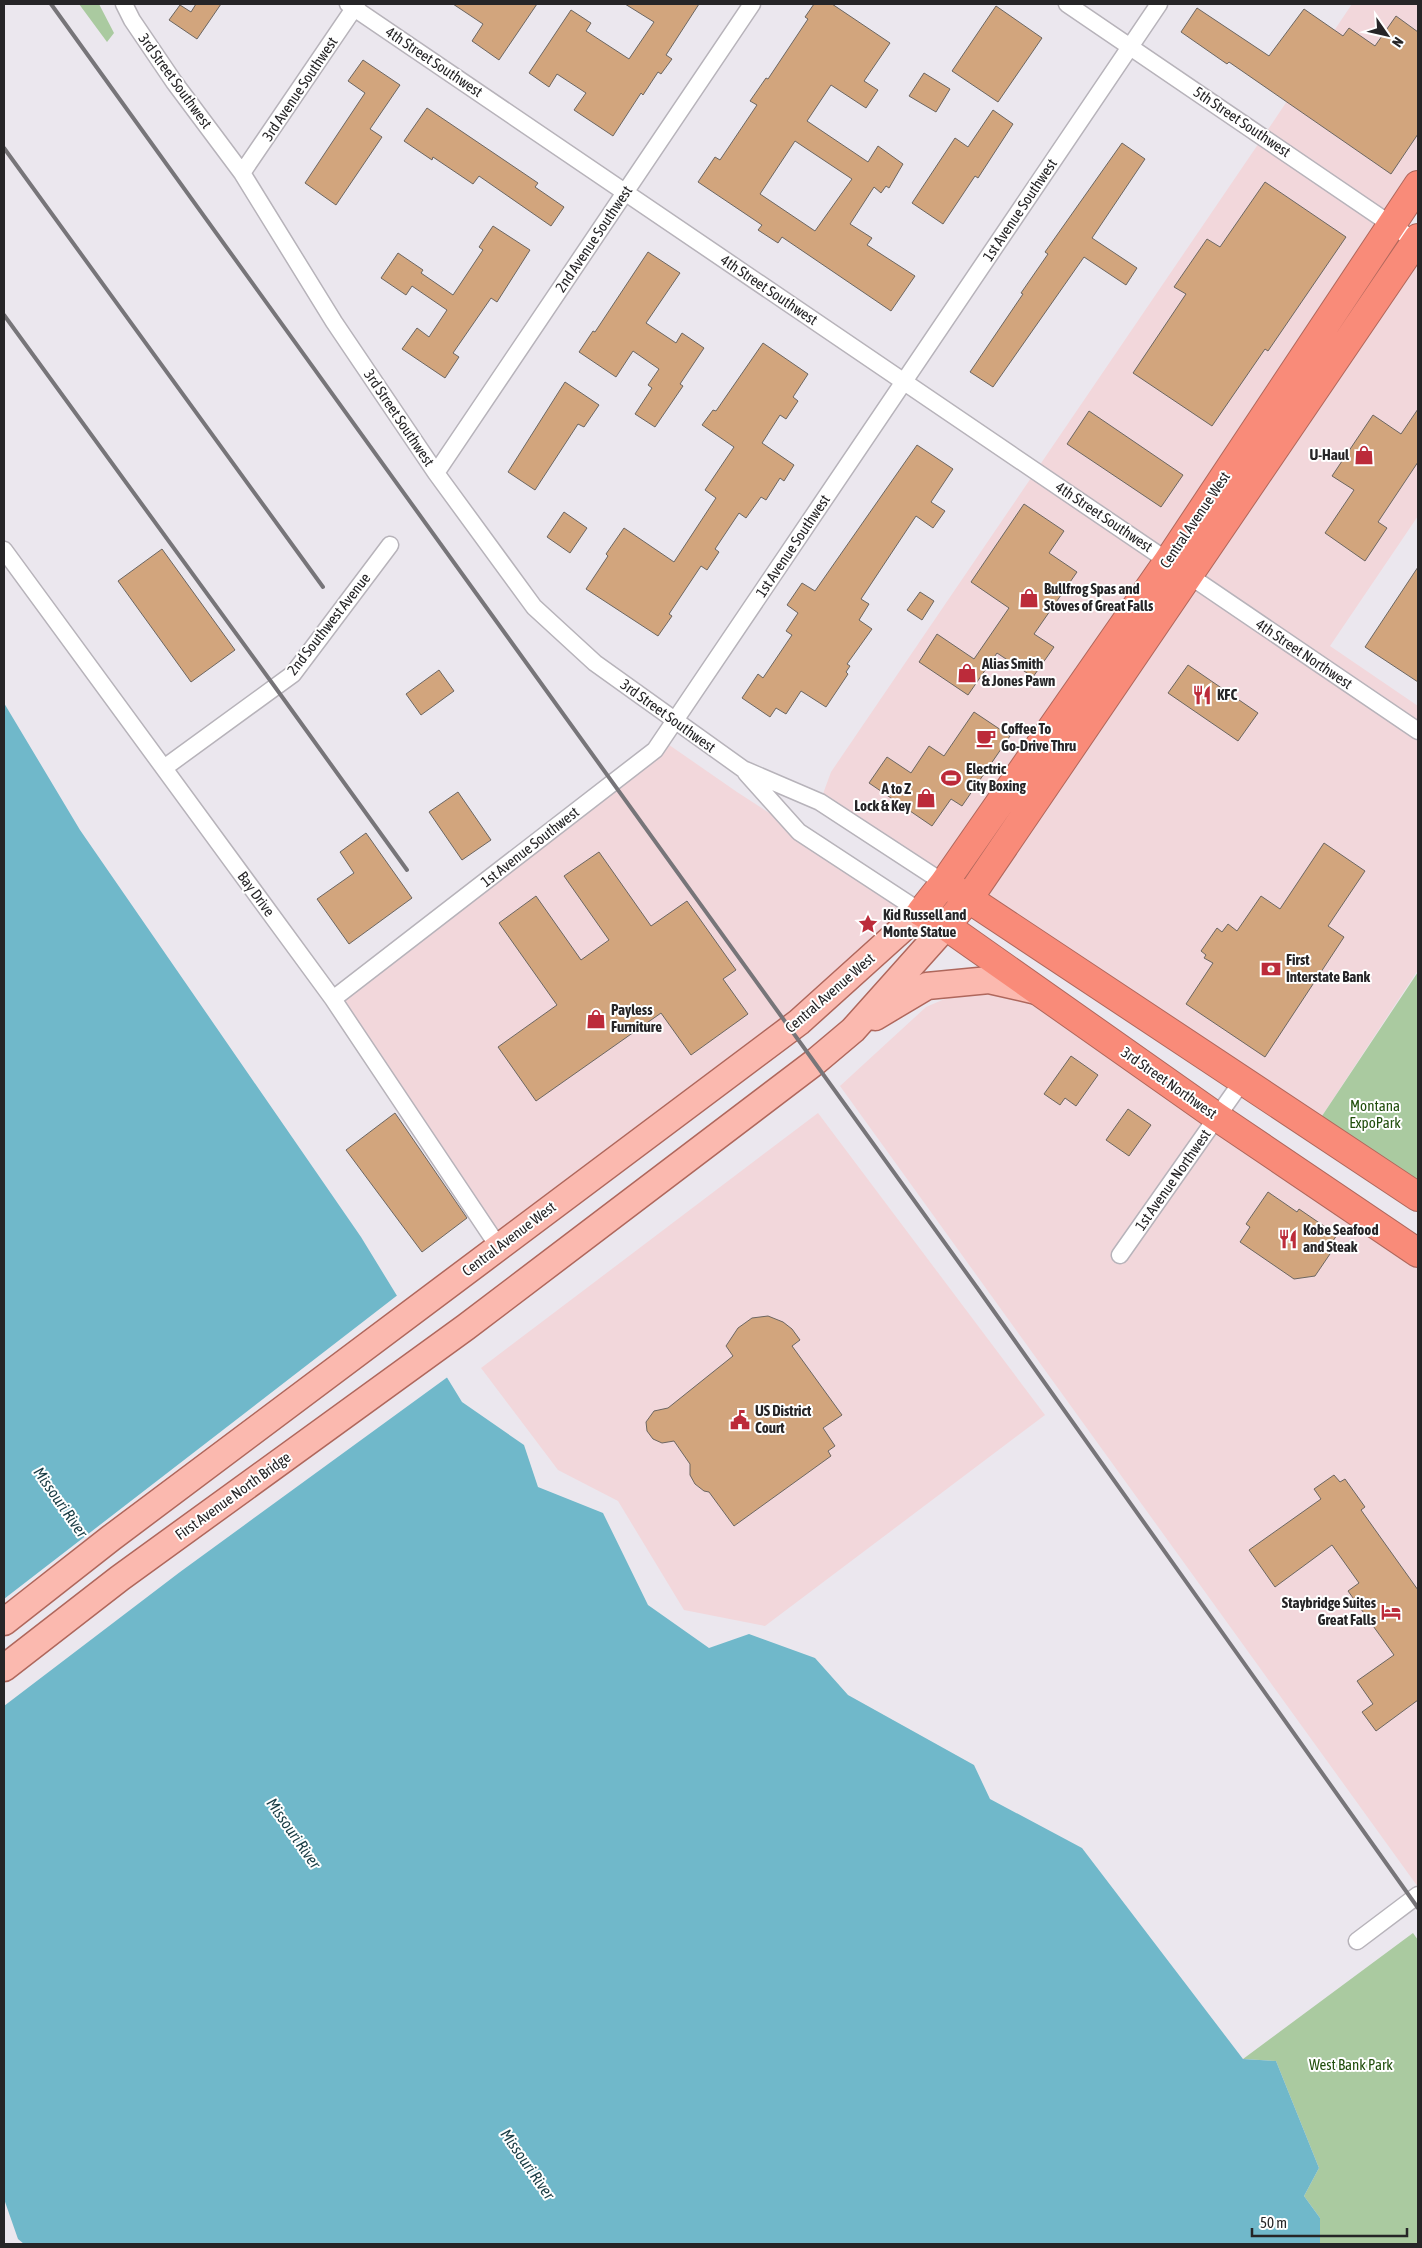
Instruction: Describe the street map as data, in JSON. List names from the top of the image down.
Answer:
{
  "streets": {
    "highway": ["Central Avenue West", "3rd Street Northwest"],
    "main road": ["First Avenue North Bridge"],
    "street": [
      "4th Street Southwest",
      "3rd Street Southwest",
      "3rd Avenue Southwest",
      "5th Street Southwest",
      "1st Avenue Southwest",
      "2nd Avenue Southwest",
      "2nd Southwest Avenue",
      "4th Street Northwest",
      "Bay Drive",
      "1st Avenue Northwest"
    ]
  },
  "crossings": [
    ["4th Street Southwest", "3rd Avenue Southwest"],
    ["4th Street Southwest", "1st Avenue Southwest"],
    ["4th Street Southwest", "2nd Avenue Southwest"],
    ["4th Street Southwest", "Central Avenue West"],
    ["4th Street Southwest", "4th Street Northwest"],
    ["3rd Street Southwest", "3rd Avenue Southwest"],
    ["3rd Street Southwest", "1st Avenue Southwest"],
    ["3rd Street Southwest", "2nd Avenue Southwest"],
    ["3rd Street Southwest", "Central Avenue West"],
    ["3rd Street Southwest", "3rd Street Northwest"],
    ["5th Street Southwest", "1st Avenue Southwest"],
    ["5th Street Southwest", "Central Avenue West"],
    ["1st Avenue Southwest", "Bay Drive"],
    ["Central Avenue West", "4th Street Northwest"],
    ["Central Avenue West", "Bay Drive"],
    ["Central Avenue West", "3rd Street Northwest"],
    ["Central Avenue West", "First Avenue North Bridge"],
    ["2nd Southwest Avenue", "Bay Drive"],
    ["3rd Street Northwest", "1st Avenue Northwest"]
  ],
  "water": ["Missouri River"],
  "parks": ["Montana ExpoPark", "West Bank Park"],
  "places": {
    "shop": [
      "U-Haul",
      "Bullfrog Spas and Stoves of Great Falls",
      "Alias Smith & Jones Pawn",
      "A to Z Lock & Key",
      "Payless Furniture"
    ],
    "restaurant": ["KFC", "Kobe Seafood and Steak"],
    "cafe": ["Coffee To Go-Drive Thru"],
    "sports": ["Electric City Boxing"],
    "place": ["Kid Russell and Monte Statue"],
    "bank": ["First Interstate Bank"],
    "public building": ["US District Court"],
    "hotel": ["Staybridge Suites Great Falls"]
  },
  "scale_bar": "50 m",
  "north": "bottom right"
}
